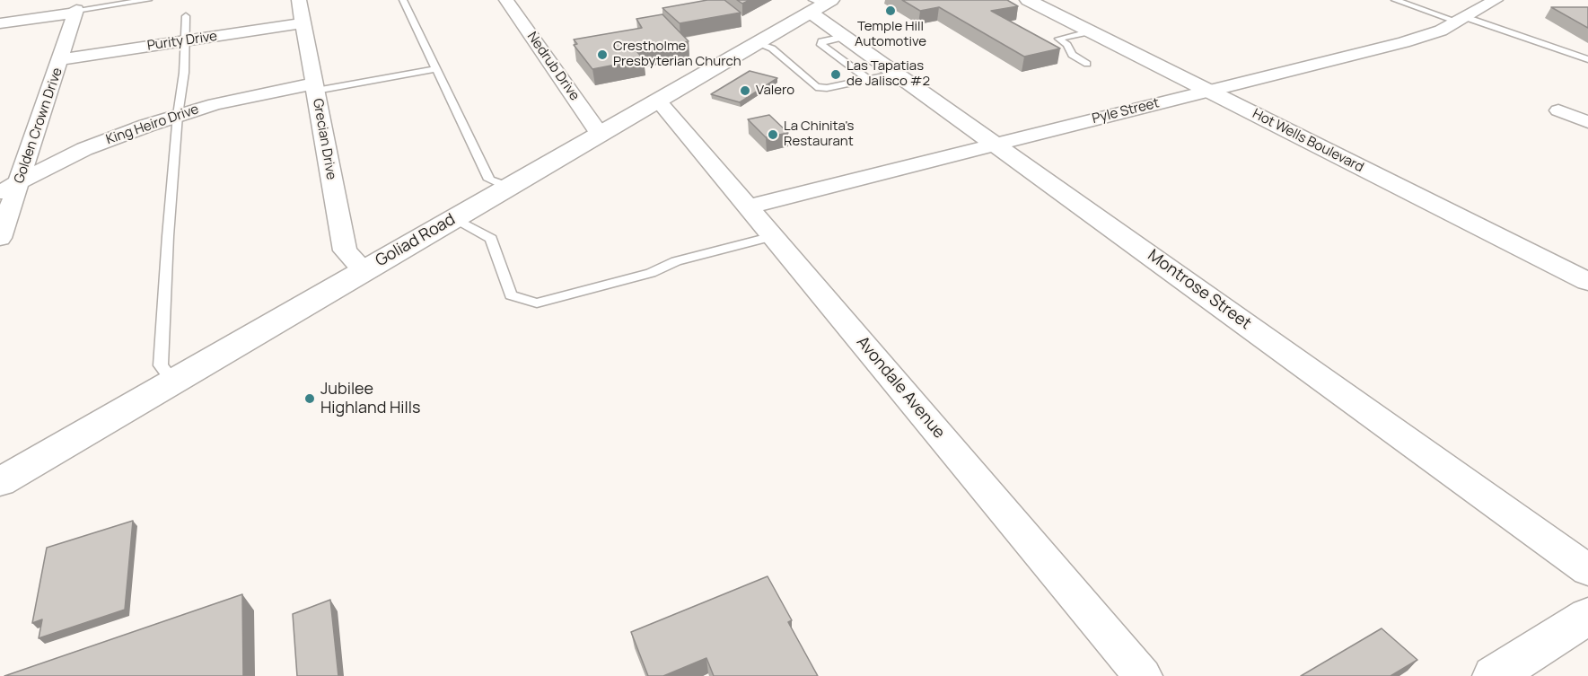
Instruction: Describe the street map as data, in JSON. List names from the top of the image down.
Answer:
{
  "streets": {
    "main road": ["Hot Wells Boulevard", "Goliad Road"],
    "street": [
      "Purity Drive",
      "Nedrub Drive",
      "Pyle Street",
      "King Heiro Drive",
      "Golden Crown Drive",
      "Grecian Drive",
      "Montrose Street",
      "Avondale Avenue"
    ]
  },
  "crossings": [
    ["Purity Drive", "Golden Crown Drive"],
    ["Purity Drive", "Grecian Drive"],
    ["Nedrub Drive", "Goliad Road"],
    ["Pyle Street", "Hot Wells Boulevard"],
    ["Pyle Street", "Montrose Street"],
    ["Pyle Street", "Avondale Avenue"],
    ["King Heiro Drive", "Golden Crown Drive"],
    ["King Heiro Drive", "Grecian Drive"],
    ["Grecian Drive", "Goliad Road"],
    ["Goliad Road", "Montrose Street"],
    ["Goliad Road", "Avondale Avenue"]
  ],
  "places": [
    "Temple Hill Automotive",
    "Crestholme Presbyterian Church",
    "Las Tapatias de Jalisco #2",
    "Valero",
    "La Chinita's Restaurant",
    "Jubilee Highland Hills"
  ]
}
